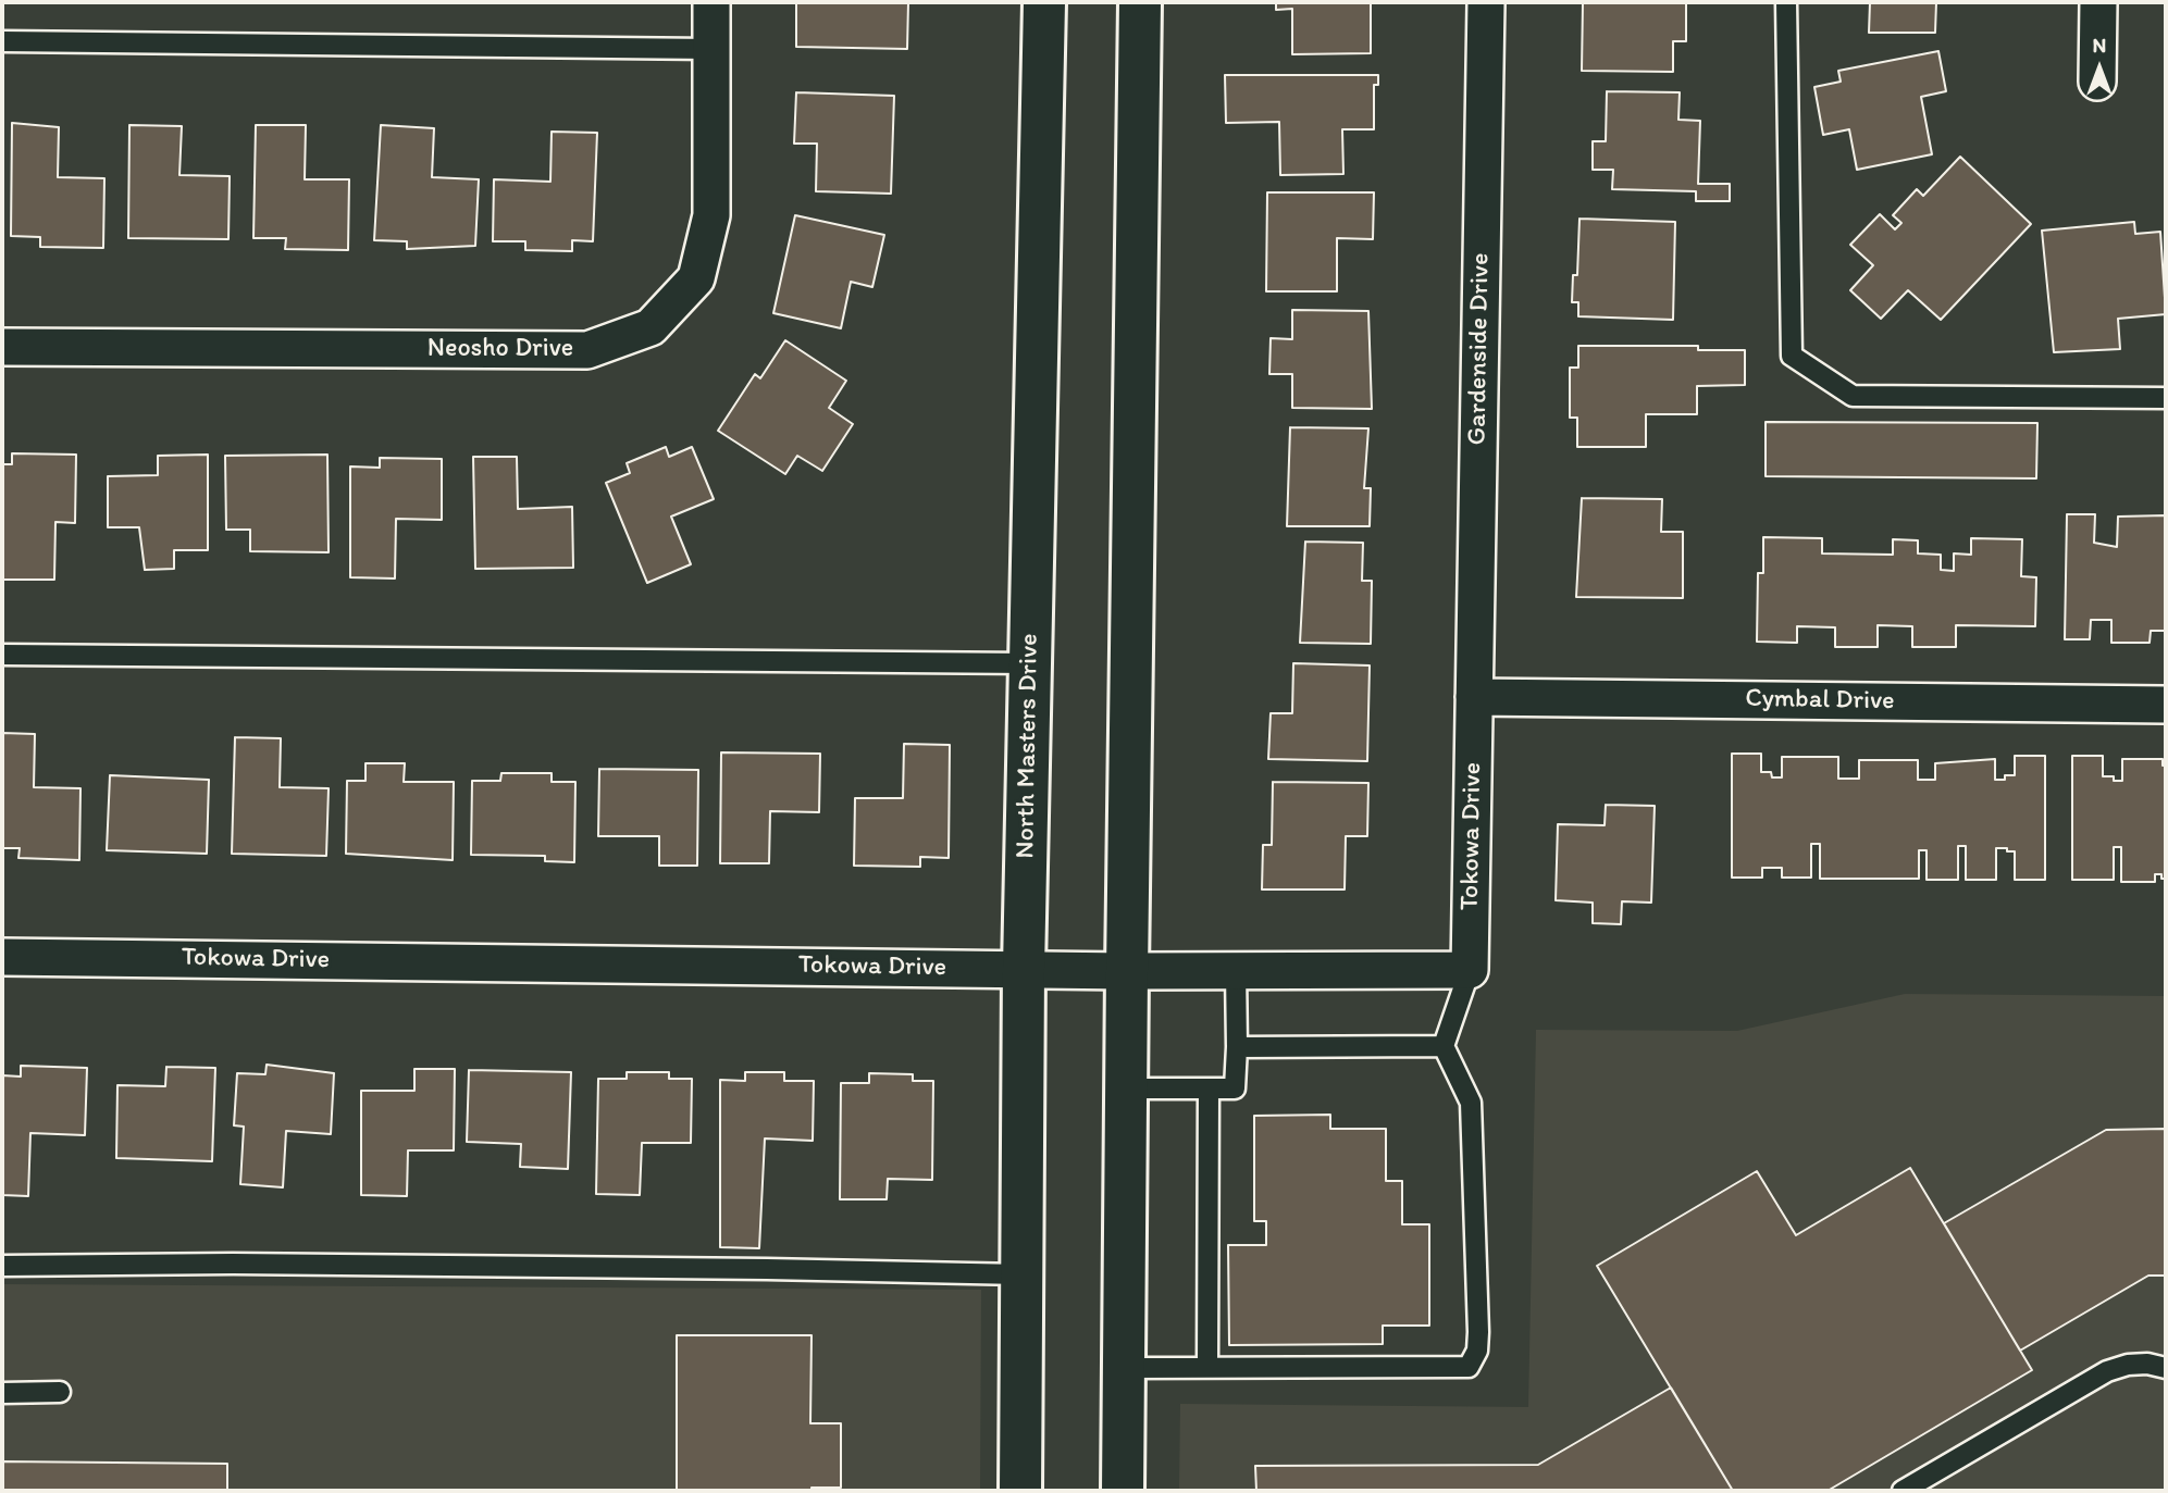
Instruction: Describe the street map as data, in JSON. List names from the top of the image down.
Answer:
{
  "streets": {
    "main road": ["North Masters Drive"],
    "street": [
      "Neosho Drive",
      "Gardenside Drive",
      "Cymbal Drive",
      "Tokowa Drive"
    ]
  },
  "crossings": [
    ["Gardenside Drive", "Cymbal Drive"],
    ["Gardenside Drive", "Tokowa Drive"],
    ["Cymbal Drive", "Tokowa Drive"],
    ["North Masters Drive", "Tokowa Drive"]
  ],
  "north": "top"
}
